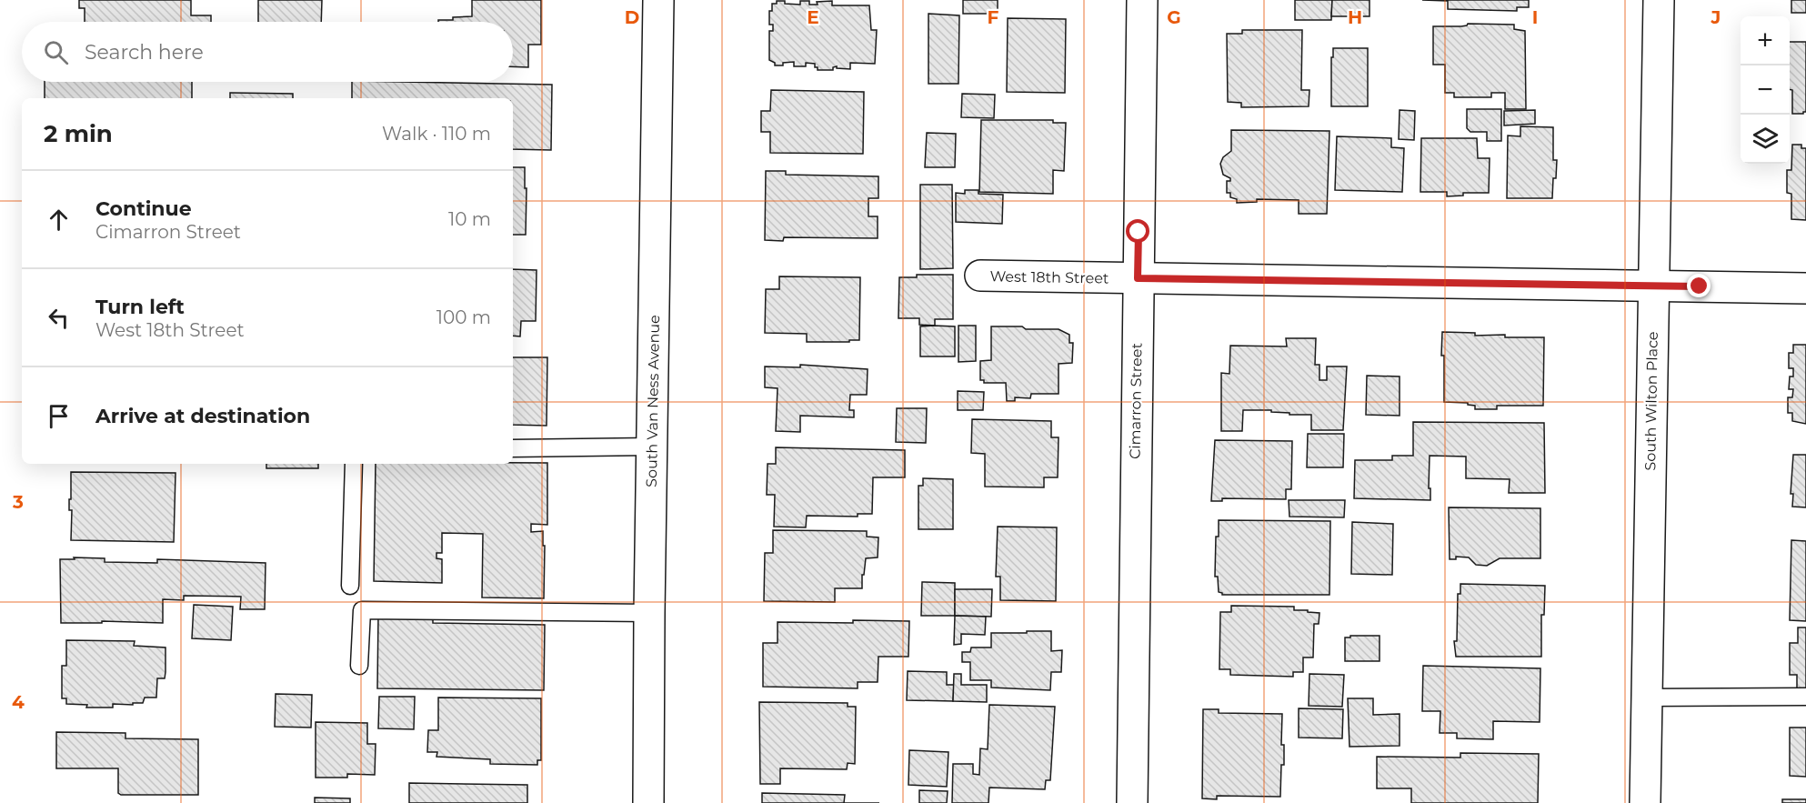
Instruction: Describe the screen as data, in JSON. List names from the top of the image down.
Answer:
{
  "streets": {
    "street": [
      "West 18th Street",
      "South Van Ness Avenue",
      "Cimarron Street",
      "South Wilton Place"
    ]
  },
  "crossings": [
    ["West 18th Street", "Cimarron Street"],
    ["West 18th Street", "South Wilton Place"]
  ],
  "page": {
    "map_buttons": ["+", "−"],
    "search": "Search here",
    "heading": ["2 min", "Walk · 110 m"],
    "list": [
      ["Continue", "Cimarron Street", "10 m"],
      ["Turn left", "West 18th Street", "100 m"],
      "Arrive at destination"
    ]
  },
  "grid": {
    "columns": [
      "D",
      "E",
      "F",
      "G",
      "H",
      "I",
      "J"
    ],
    "rows": ["3", "4"]
  }
}
